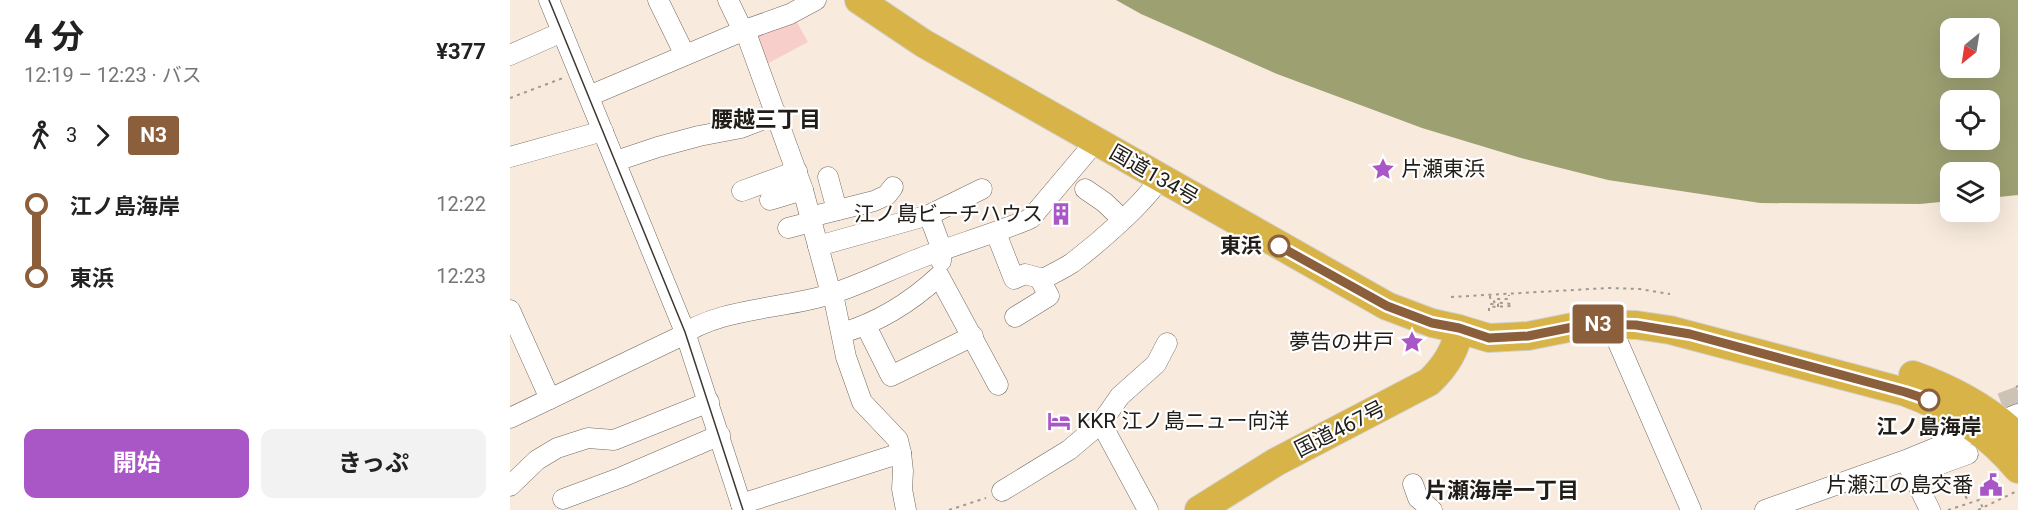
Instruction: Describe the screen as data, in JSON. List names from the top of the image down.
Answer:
{
  "streets": {
    "highway": ["国道134号", "国道467号"]
  },
  "crossings": [
    ["国道134号", "国道467号"]
  ],
  "districts": ["腰越三丁目", "片瀬海岸一丁目"],
  "places": {
    "place": ["片瀬東浜", "夢告の井戸"],
    "building": ["江ノ島ビーチハウス"],
    "other": ["東浜", "江ノ島海岸"],
    "hotel": ["KKR 江ノ島ニュー向洋"],
    "public building": ["片瀬江の島交番"]
  },
  "lines": ["bus line N3"],
  "north": "bottom left",
  "page": {
    "heading": ["4 分", "12:19 – 12:23 · バス", "¥377"],
    "on_map": "N3",
    "legs": ["3", "N3"],
    "list": [
      {
        "name": "江ノ島海岸",
        "value": "12:22"
      },
      {
        "name": "東浜",
        "value": "12:23"
      }
    ],
    "buttons": ["開始", "きっぷ"]
  }
}
